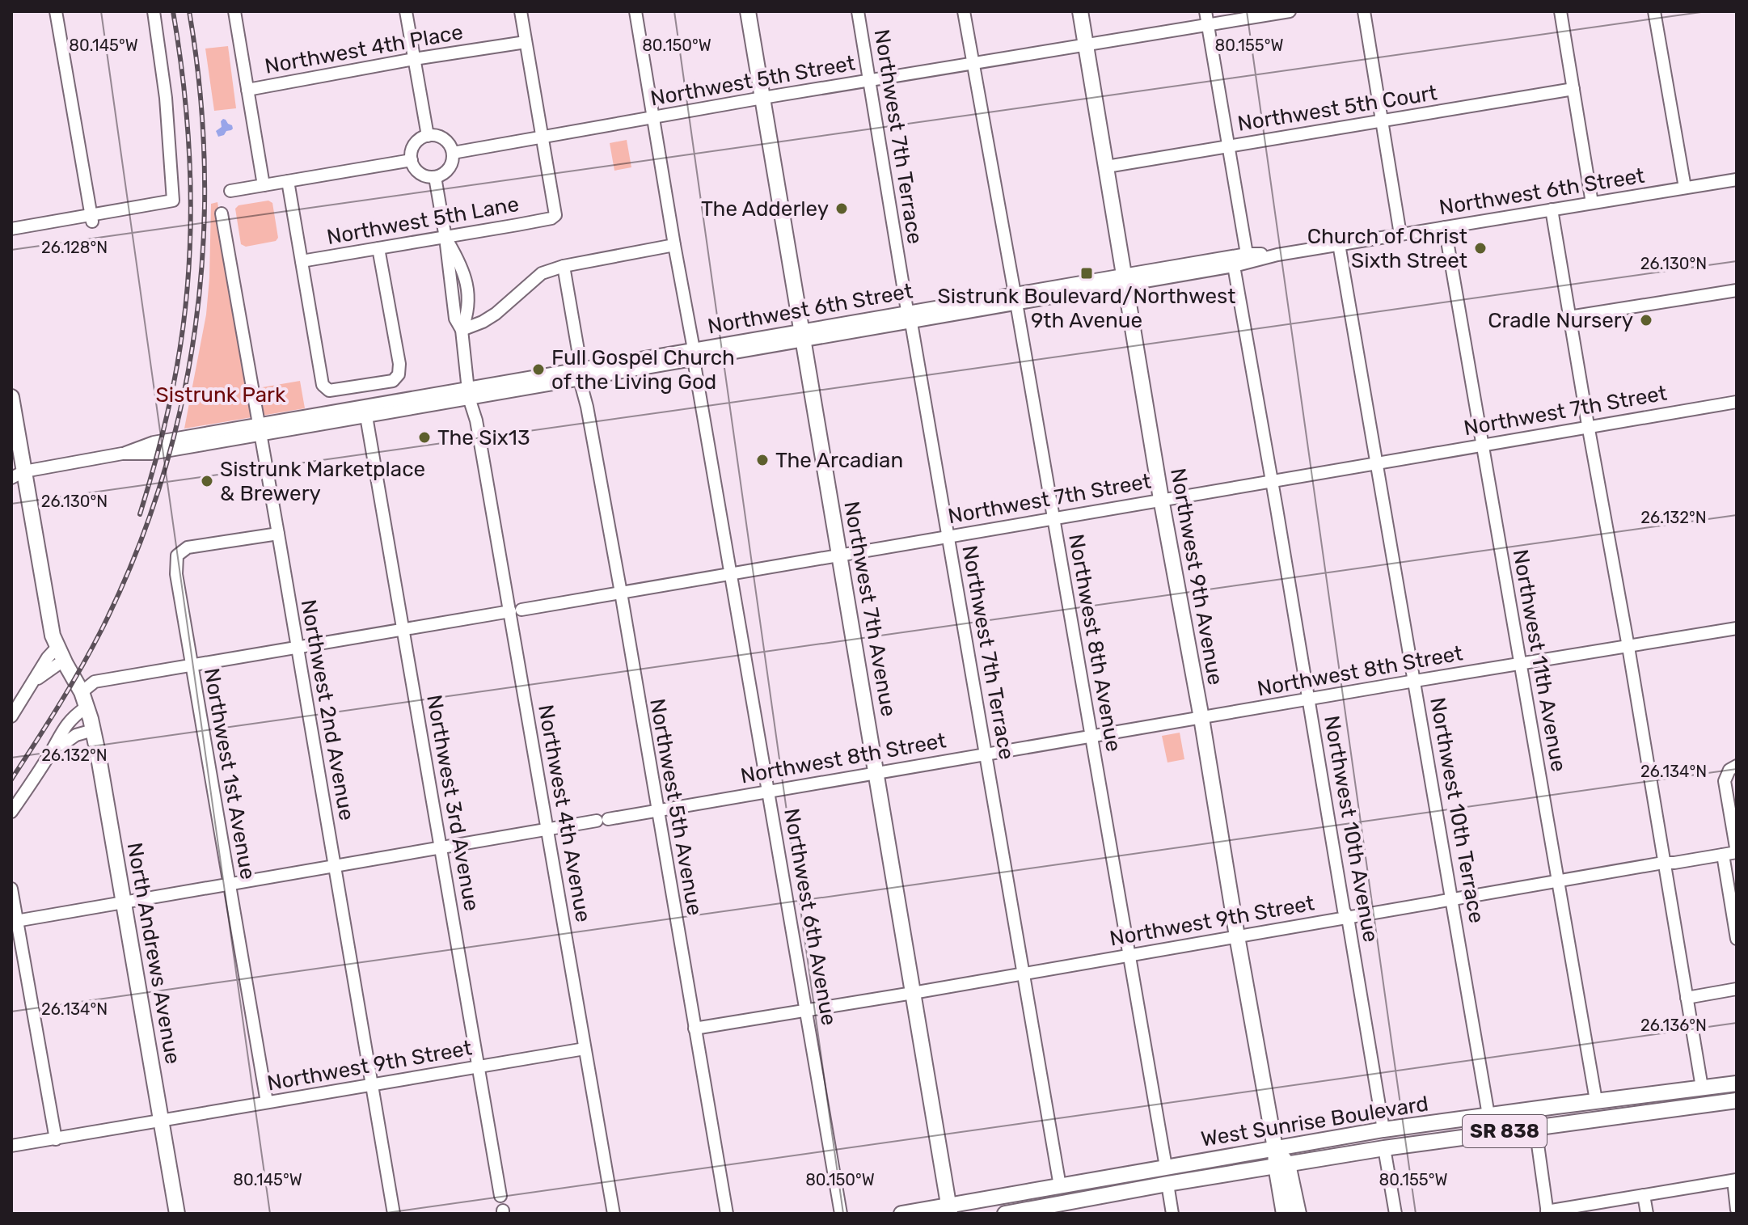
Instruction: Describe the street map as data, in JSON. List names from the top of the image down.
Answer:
{
  "streets": {
    "main road": [
      "Northwest 9th Avenue",
      "Northwest 7th Avenue",
      "North Andrews Avenue",
      "West Sunrise Boulevard",
      "SR 838"
    ],
    "street": [
      "Northwest 4th Place",
      "Northwest 5th Street",
      "Northwest 5th Court",
      "Northwest 7th Terrace",
      "Northwest 6th Street",
      "Northwest 5th Lane",
      "Northwest 7th Street",
      "Northwest 8th Avenue",
      "Northwest 11th Avenue",
      "Northwest 8th Street",
      "Northwest 2nd Avenue",
      "Northwest 1st Avenue",
      "Northwest 3rd Avenue",
      "Northwest 5th Avenue",
      "Northwest 10th Terrace",
      "Northwest 4th Avenue",
      "Northwest 10th Avenue",
      "Northwest 6th Avenue",
      "Northwest 9th Street"
    ]
  },
  "crossings": [
    ["Northwest 5th Street", "Northwest 7th Terrace"],
    ["Northwest 5th Street", "Northwest 5th Lane"],
    ["Northwest 5th Street", "Northwest 9th Avenue"],
    ["Northwest 5th Street", "Northwest 7th Avenue"],
    ["Northwest 5th Street", "Northwest 8th Avenue"],
    ["Northwest 5th Street", "Northwest 4th Avenue"],
    ["Northwest 5th Street", "Northwest 6th Avenue"],
    ["Northwest 5th Court", "Northwest 9th Avenue"],
    ["Northwest 7th Terrace", "Northwest 6th Street"],
    ["Northwest 7th Terrace", "Northwest 7th Street"],
    ["Northwest 7th Terrace", "Northwest 8th Street"],
    ["Northwest 7th Terrace", "Northwest 9th Street"],
    ["Northwest 7th Terrace", "West Sunrise Boulevard"],
    ["Northwest 6th Street", "Northwest 9th Avenue"],
    ["Northwest 6th Street", "Northwest 7th Avenue"],
    ["Northwest 6th Street", "Northwest 8th Avenue"],
    ["Northwest 6th Street", "Northwest 11th Avenue"],
    ["Northwest 6th Street", "Northwest 2nd Avenue"],
    ["Northwest 6th Street", "Northwest 3rd Avenue"],
    ["Northwest 6th Street", "Northwest 5th Avenue"],
    ["Northwest 6th Street", "Northwest 10th Terrace"],
    ["Northwest 6th Street", "Northwest 4th Avenue"],
    ["Northwest 6th Street", "Northwest 10th Avenue"],
    ["Northwest 6th Street", "Northwest 6th Avenue"],
    ["Northwest 6th Street", "North Andrews Avenue"],
    ["Northwest 5th Lane", "Northwest 4th Avenue"],
    ["Northwest 7th Street", "Northwest 9th Avenue"],
    ["Northwest 7th Street", "Northwest 7th Avenue"],
    ["Northwest 7th Street", "Northwest 8th Avenue"],
    ["Northwest 7th Street", "Northwest 11th Avenue"],
    ["Northwest 7th Street", "Northwest 2nd Avenue"],
    ["Northwest 7th Street", "Northwest 1st Avenue"],
    ["Northwest 7th Street", "Northwest 3rd Avenue"],
    ["Northwest 7th Street", "Northwest 5th Avenue"],
    ["Northwest 7th Street", "Northwest 10th Terrace"],
    ["Northwest 7th Street", "Northwest 4th Avenue"],
    ["Northwest 7th Street", "Northwest 10th Avenue"],
    ["Northwest 7th Street", "Northwest 6th Avenue"],
    ["Northwest 7th Street", "North Andrews Avenue"],
    ["Northwest 9th Avenue", "Northwest 8th Street"],
    ["Northwest 9th Avenue", "Northwest 9th Street"],
    ["Northwest 9th Avenue", "West Sunrise Boulevard"],
    ["Northwest 7th Avenue", "Northwest 8th Street"],
    ["Northwest 7th Avenue", "Northwest 9th Street"],
    ["Northwest 7th Avenue", "West Sunrise Boulevard"],
    ["Northwest 8th Avenue", "Northwest 8th Street"],
    ["Northwest 8th Avenue", "Northwest 9th Street"],
    ["Northwest 8th Avenue", "West Sunrise Boulevard"],
    ["Northwest 11th Avenue", "Northwest 8th Street"],
    ["Northwest 11th Avenue", "Northwest 9th Street"],
    ["Northwest 11th Avenue", "West Sunrise Boulevard"],
    ["Northwest 8th Street", "Northwest 2nd Avenue"],
    ["Northwest 8th Street", "Northwest 1st Avenue"],
    ["Northwest 8th Street", "Northwest 3rd Avenue"],
    ["Northwest 8th Street", "Northwest 5th Avenue"],
    ["Northwest 8th Street", "Northwest 10th Terrace"],
    ["Northwest 8th Street", "Northwest 4th Avenue"],
    ["Northwest 8th Street", "Northwest 10th Avenue"],
    ["Northwest 8th Street", "Northwest 6th Avenue"],
    ["Northwest 8th Street", "North Andrews Avenue"],
    ["Northwest 2nd Avenue", "Northwest 1st Avenue"],
    ["Northwest 2nd Avenue", "Northwest 9th Street"],
    ["Northwest 1st Avenue", "Northwest 9th Street"],
    ["Northwest 3rd Avenue", "Northwest 9th Street"],
    ["Northwest 5th Avenue", "Northwest 9th Street"],
    ["Northwest 10th Terrace", "Northwest 9th Street"],
    ["Northwest 10th Terrace", "West Sunrise Boulevard"],
    ["Northwest 4th Avenue", "Northwest 9th Street"],
    ["Northwest 10th Avenue", "Northwest 9th Street"],
    ["Northwest 10th Avenue", "West Sunrise Boulevard"],
    ["Northwest 6th Avenue", "Northwest 9th Street"],
    ["Northwest 9th Street", "North Andrews Avenue"]
  ],
  "parks": ["Sistrunk Park"],
  "places": {
    "other": [
      "The Adderley",
      "Church of Christ Sixth Street",
      "Cradle Nursery",
      "Full Gospel Church of the Living God",
      "The Six13",
      "The Arcadian",
      "Sistrunk Marketplace & Brewery"
    ],
    "transit": ["Sistrunk Boulevard/Northwest 9th Avenue"]
  },
  "coordinates": [
    "80.145°W",
    "80.150°W",
    "80.155°W",
    "26.128°N",
    "26.130°N",
    "26.132°N",
    "26.134°N",
    "26.136°N"
  ]
}
